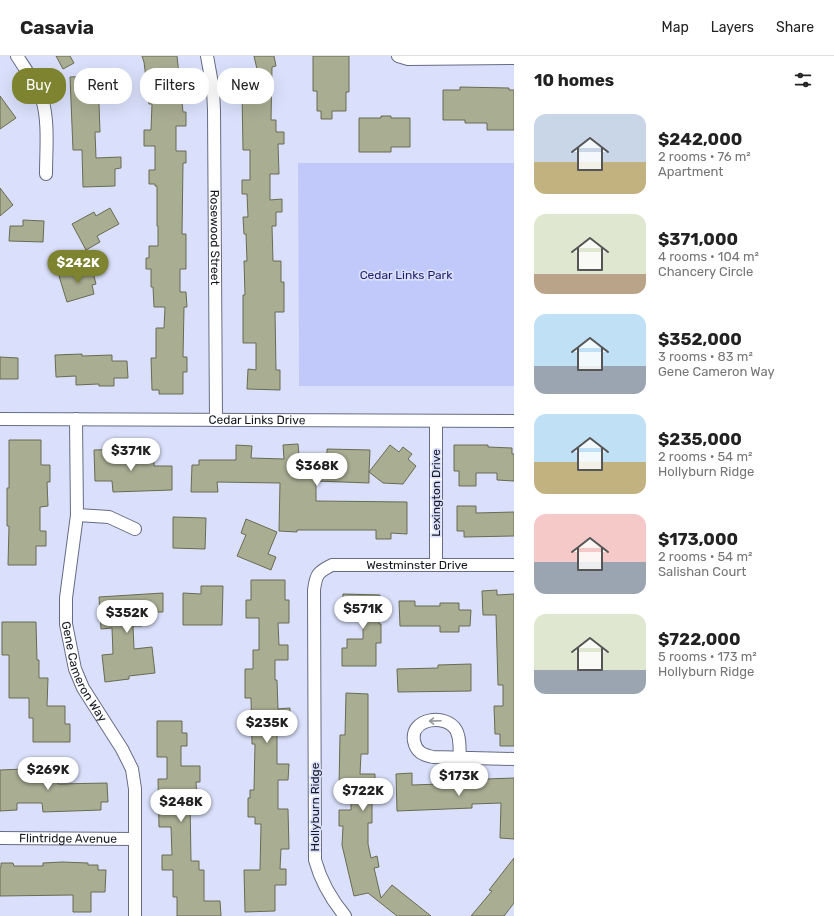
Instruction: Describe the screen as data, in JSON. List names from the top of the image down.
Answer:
{
  "streets": {
    "street": [
      "Rosewood Street",
      "Cedar Links Drive",
      "Lexington Drive",
      "Westminster Drive",
      "Gene Cameron Way",
      "Hollyburn Ridge",
      "Flintridge Avenue"
    ]
  },
  "crossings": [
    ["Rosewood Street", "Cedar Links Drive"],
    ["Cedar Links Drive", "Lexington Drive"],
    ["Cedar Links Drive", "Gene Cameron Way"],
    ["Lexington Drive", "Westminster Drive"],
    ["Westminster Drive", "Hollyburn Ridge"],
    ["Gene Cameron Way", "Flintridge Avenue"]
  ],
  "parks": ["Cedar Links Park"],
  "page": {
    "header": "Casavia",
    "nav": ["Map", "Layers", "Share"],
    "heading": "10 homes",
    "chip": [
      "Buy",
      "Rent",
      "Filters",
      "New"
    ],
    "list": [
      {
        "name": "$242,000",
        "note": "2 rooms · 76 m² · Apartment"
      },
      {
        "name": "$371,000",
        "note": "4 rooms · 104 m² · Chancery Circle"
      },
      {
        "name": "$352,000",
        "note": "3 rooms · 83 m² · Gene Cameron Way"
      },
      {
        "name": "$235,000",
        "note": "2 rooms · 54 m² · Hollyburn Ridge"
      },
      {
        "name": "$173,000",
        "note": "2 rooms · 54 m² · Salishan Court"
      },
      {
        "name": "$722,000",
        "note": "5 rooms · 173 m² · Hollyburn Ridge"
      }
    ],
    "price": [
      "$242K",
      "$371K",
      "$368K",
      "$571K",
      "$352K",
      "$235K",
      "$269K",
      "$173K",
      "$722K",
      "$248K"
    ]
  }
}
